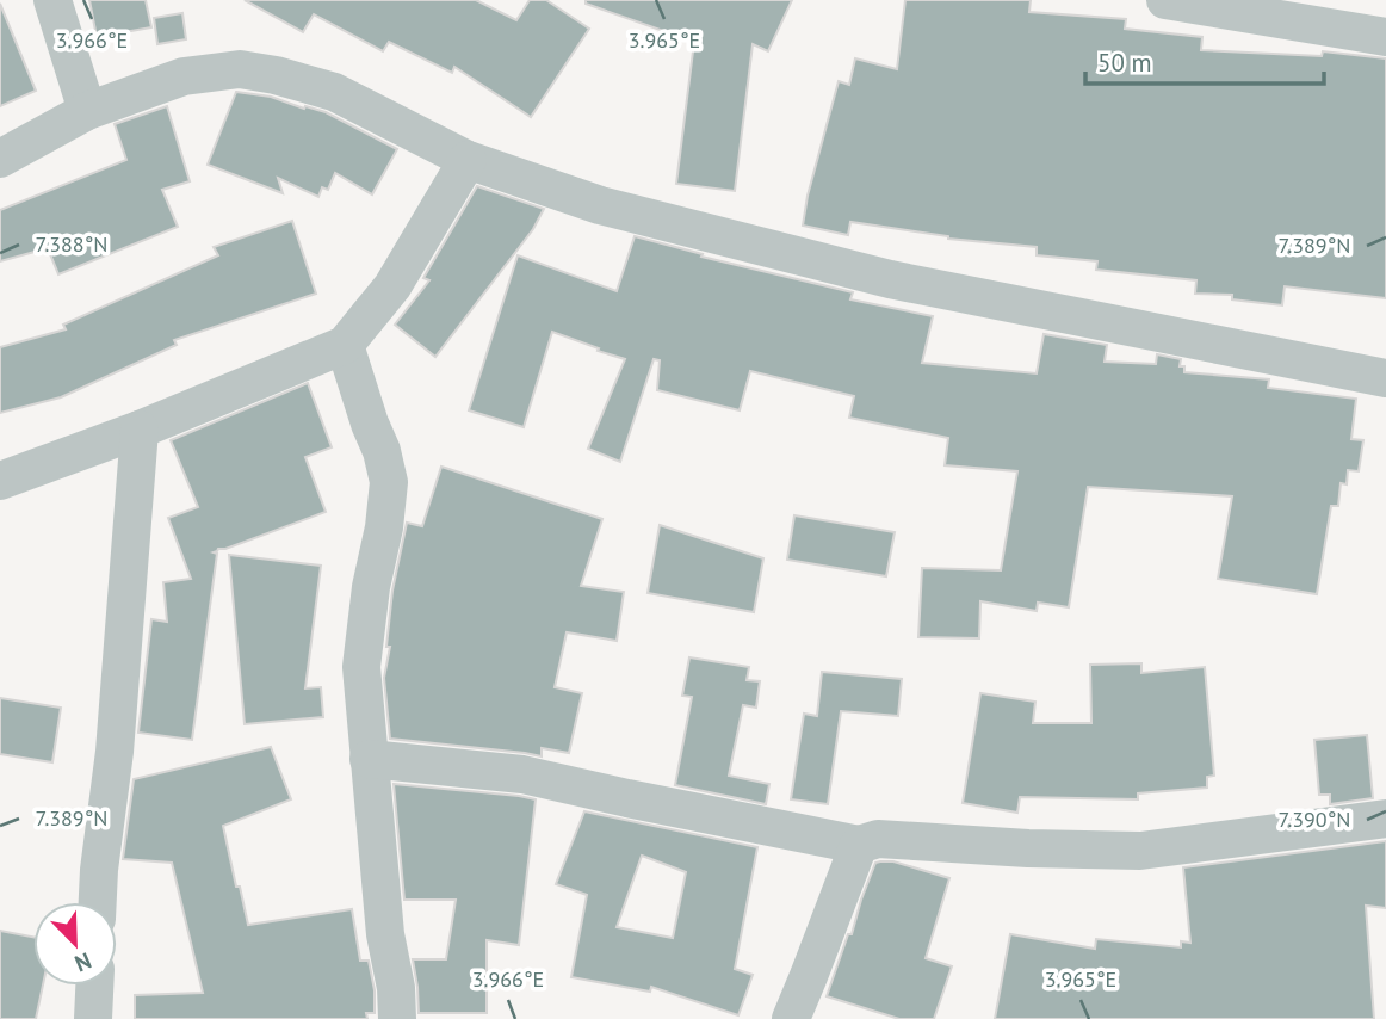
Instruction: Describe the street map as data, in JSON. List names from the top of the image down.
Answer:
{
  "scale_bar": "50 m",
  "north": "bottom right",
  "coordinates": [
    "3.966°E",
    "3.965°E",
    "7.388°N",
    "7.389°N",
    "7.390°N"
  ]
}
